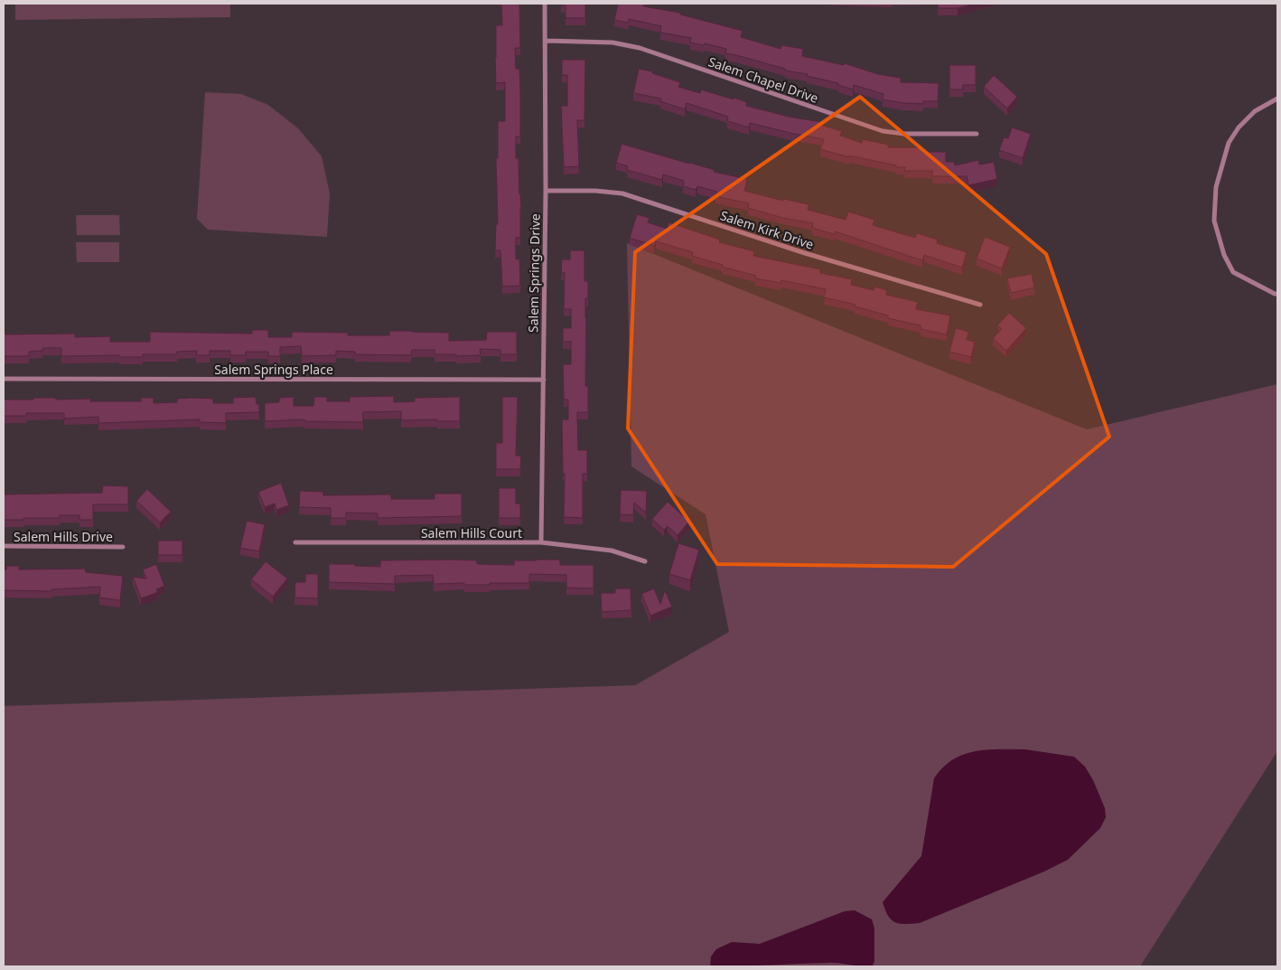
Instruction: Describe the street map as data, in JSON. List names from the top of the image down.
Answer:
{
  "streets": {
    "street": [
      "Salem Chapel Drive",
      "Salem Kirk Drive",
      "Salem Springs Drive",
      "Salem Springs Place",
      "Salem Hills Court",
      "Salem Hills Drive"
    ]
  },
  "crossings": [
    ["Salem Chapel Drive", "Salem Springs Drive"],
    ["Salem Kirk Drive", "Salem Springs Drive"],
    ["Salem Springs Drive", "Salem Springs Place"],
    ["Salem Springs Drive", "Salem Hills Court"]
  ]
}
